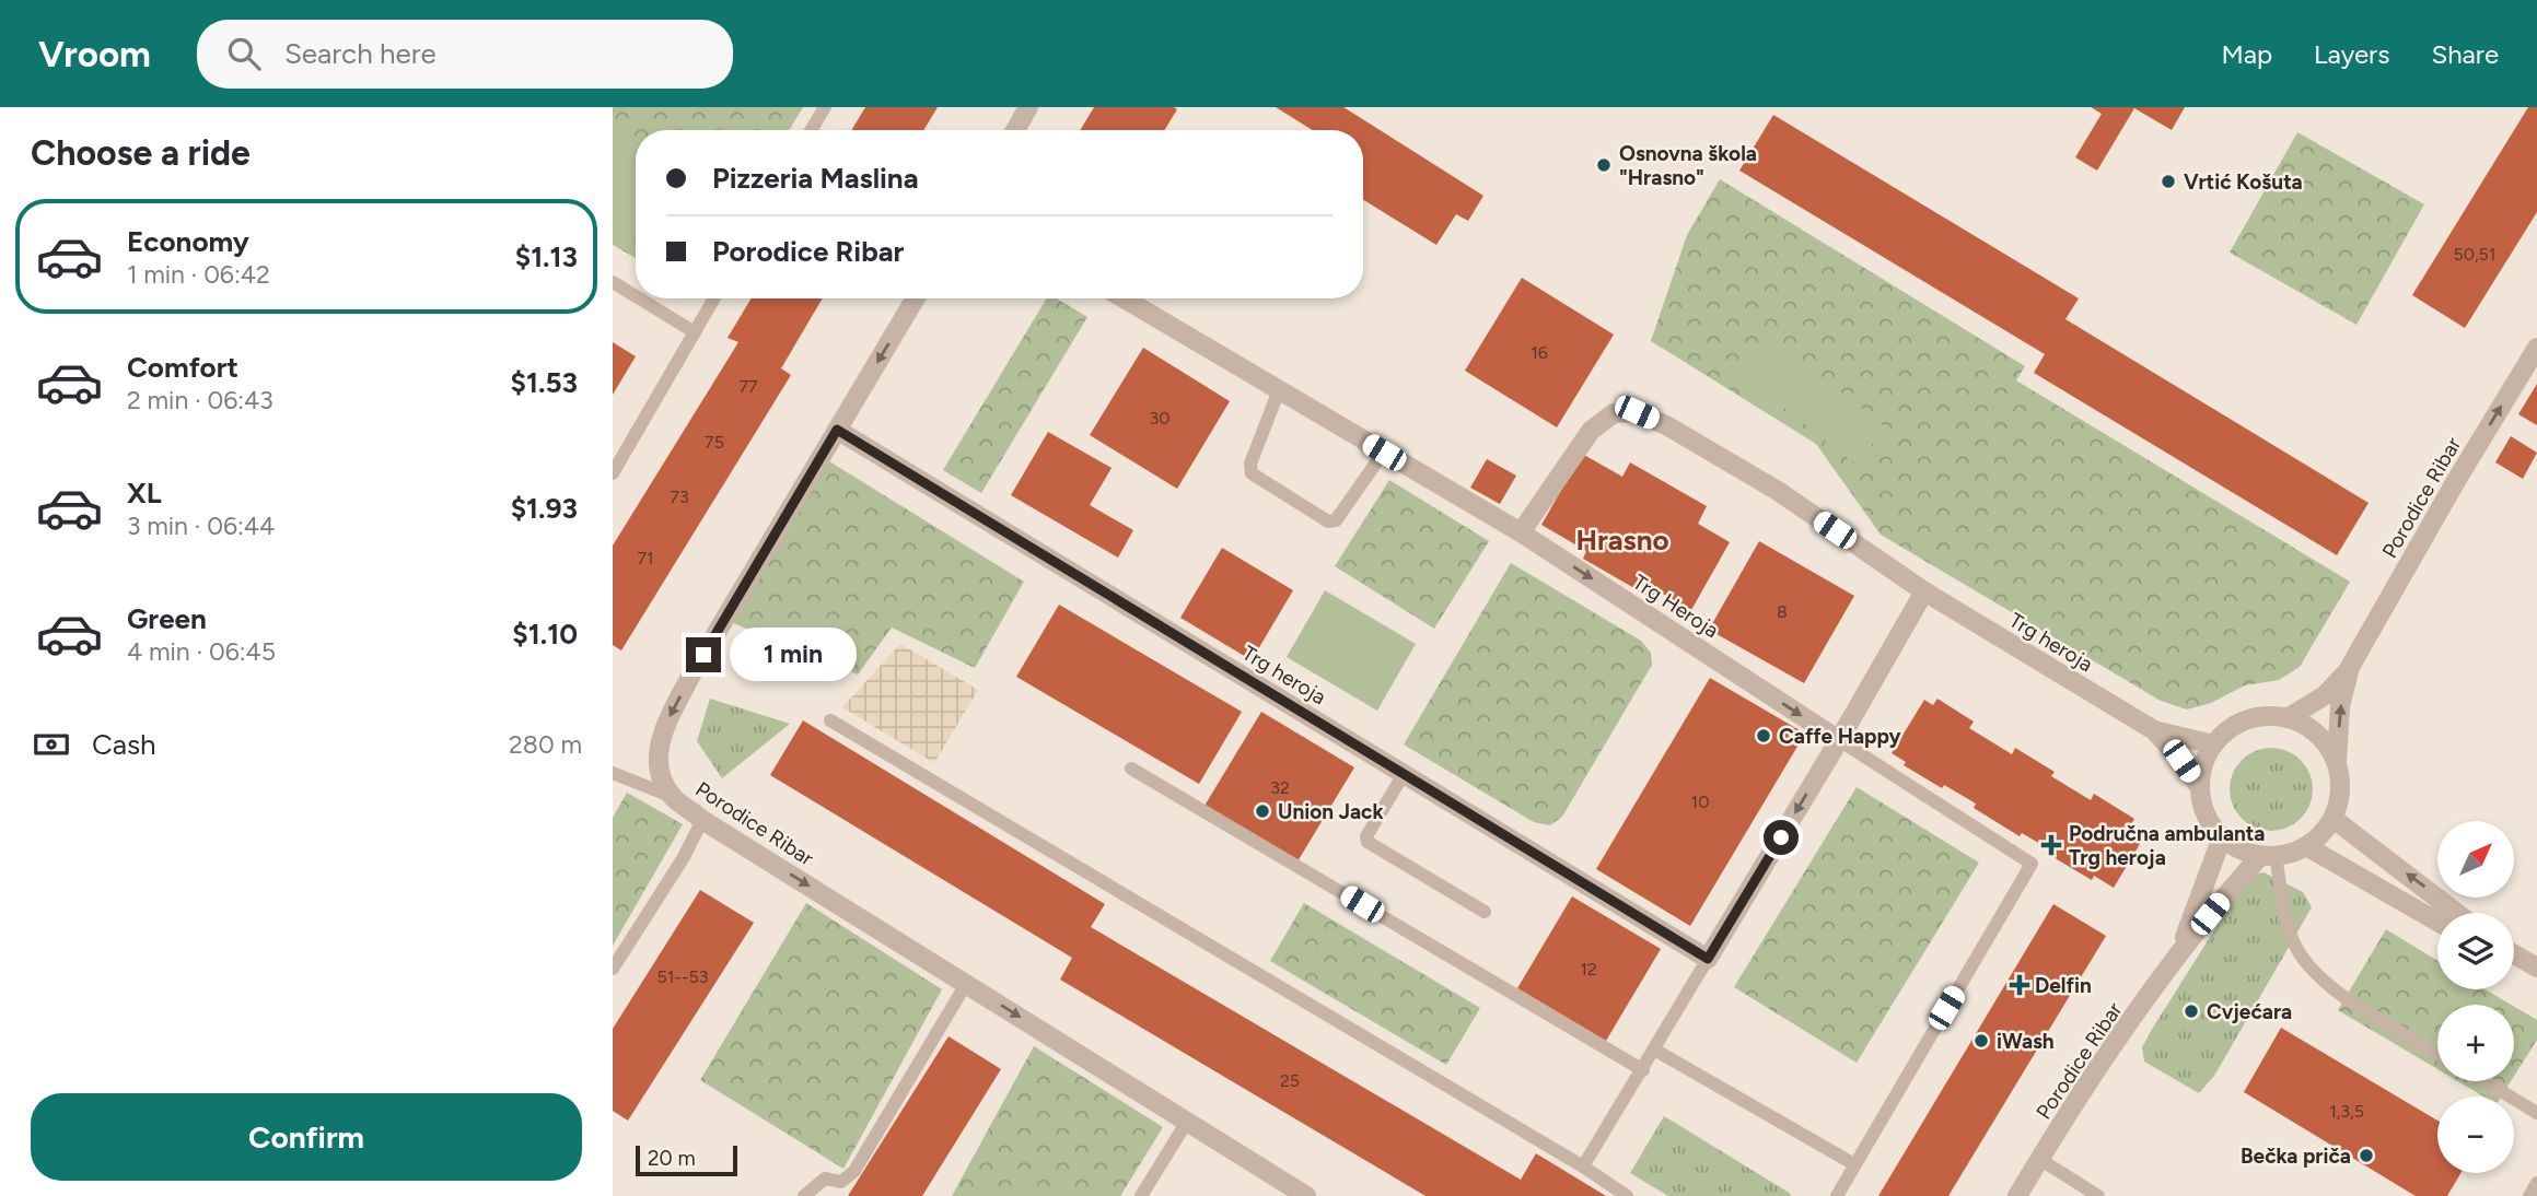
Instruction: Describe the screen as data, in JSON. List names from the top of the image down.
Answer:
{
  "streets": {
    "street": ["Porodice Ribar", "Trg Heroja", "Trg heroja"]
  },
  "crossings": [
    ["Porodice Ribar", "Trg heroja"],
    ["Trg Heroja", "Trg heroja"]
  ],
  "one_way": ["Trg Heroja"],
  "districts": ["Hrasno"],
  "places": {
    "other": [
      "Osnovna škola \"Hrasno\"",
      "Vrtić Košuta",
      "Caffe Happy",
      "Union Jack",
      "Cvjećara",
      "iWash",
      "Bečka priča"
    ],
    "health": ["Područna ambulanta Trg heroja", "Delfin"]
  },
  "house_numbers": [
    "50,51",
    "16",
    "77",
    "30",
    "75",
    "73",
    "71",
    "8",
    "32",
    "10",
    "12",
    "51--53",
    "25",
    "1,3,5"
  ],
  "scale_bar": "20 m",
  "north": "top right",
  "page": {
    "header": "Vroom",
    "search": "Search here",
    "nav": ["Map", "Layers", "Share"],
    "heading": "Choose a ride",
    "banner": ["Pizzeria Maslina", "Porodice Ribar"],
    "list": [
      {
        "name": "Economy",
        "note": "1 min · 06:42",
        "value": "$1.13"
      },
      {
        "name": "Comfort",
        "note": "2 min · 06:43",
        "value": "$1.53"
      },
      {
        "name": "XL",
        "note": "3 min · 06:44",
        "value": "$1.93"
      },
      {
        "name": "Green",
        "note": "4 min · 06:45",
        "value": "$1.10"
      }
    ],
    "bubble": "1 min",
    "pay": ["Cash", "280 m"],
    "map_buttons": ["+", "−"],
    "buttons": "Confirm",
    "scale": "20 m"
  }
}
